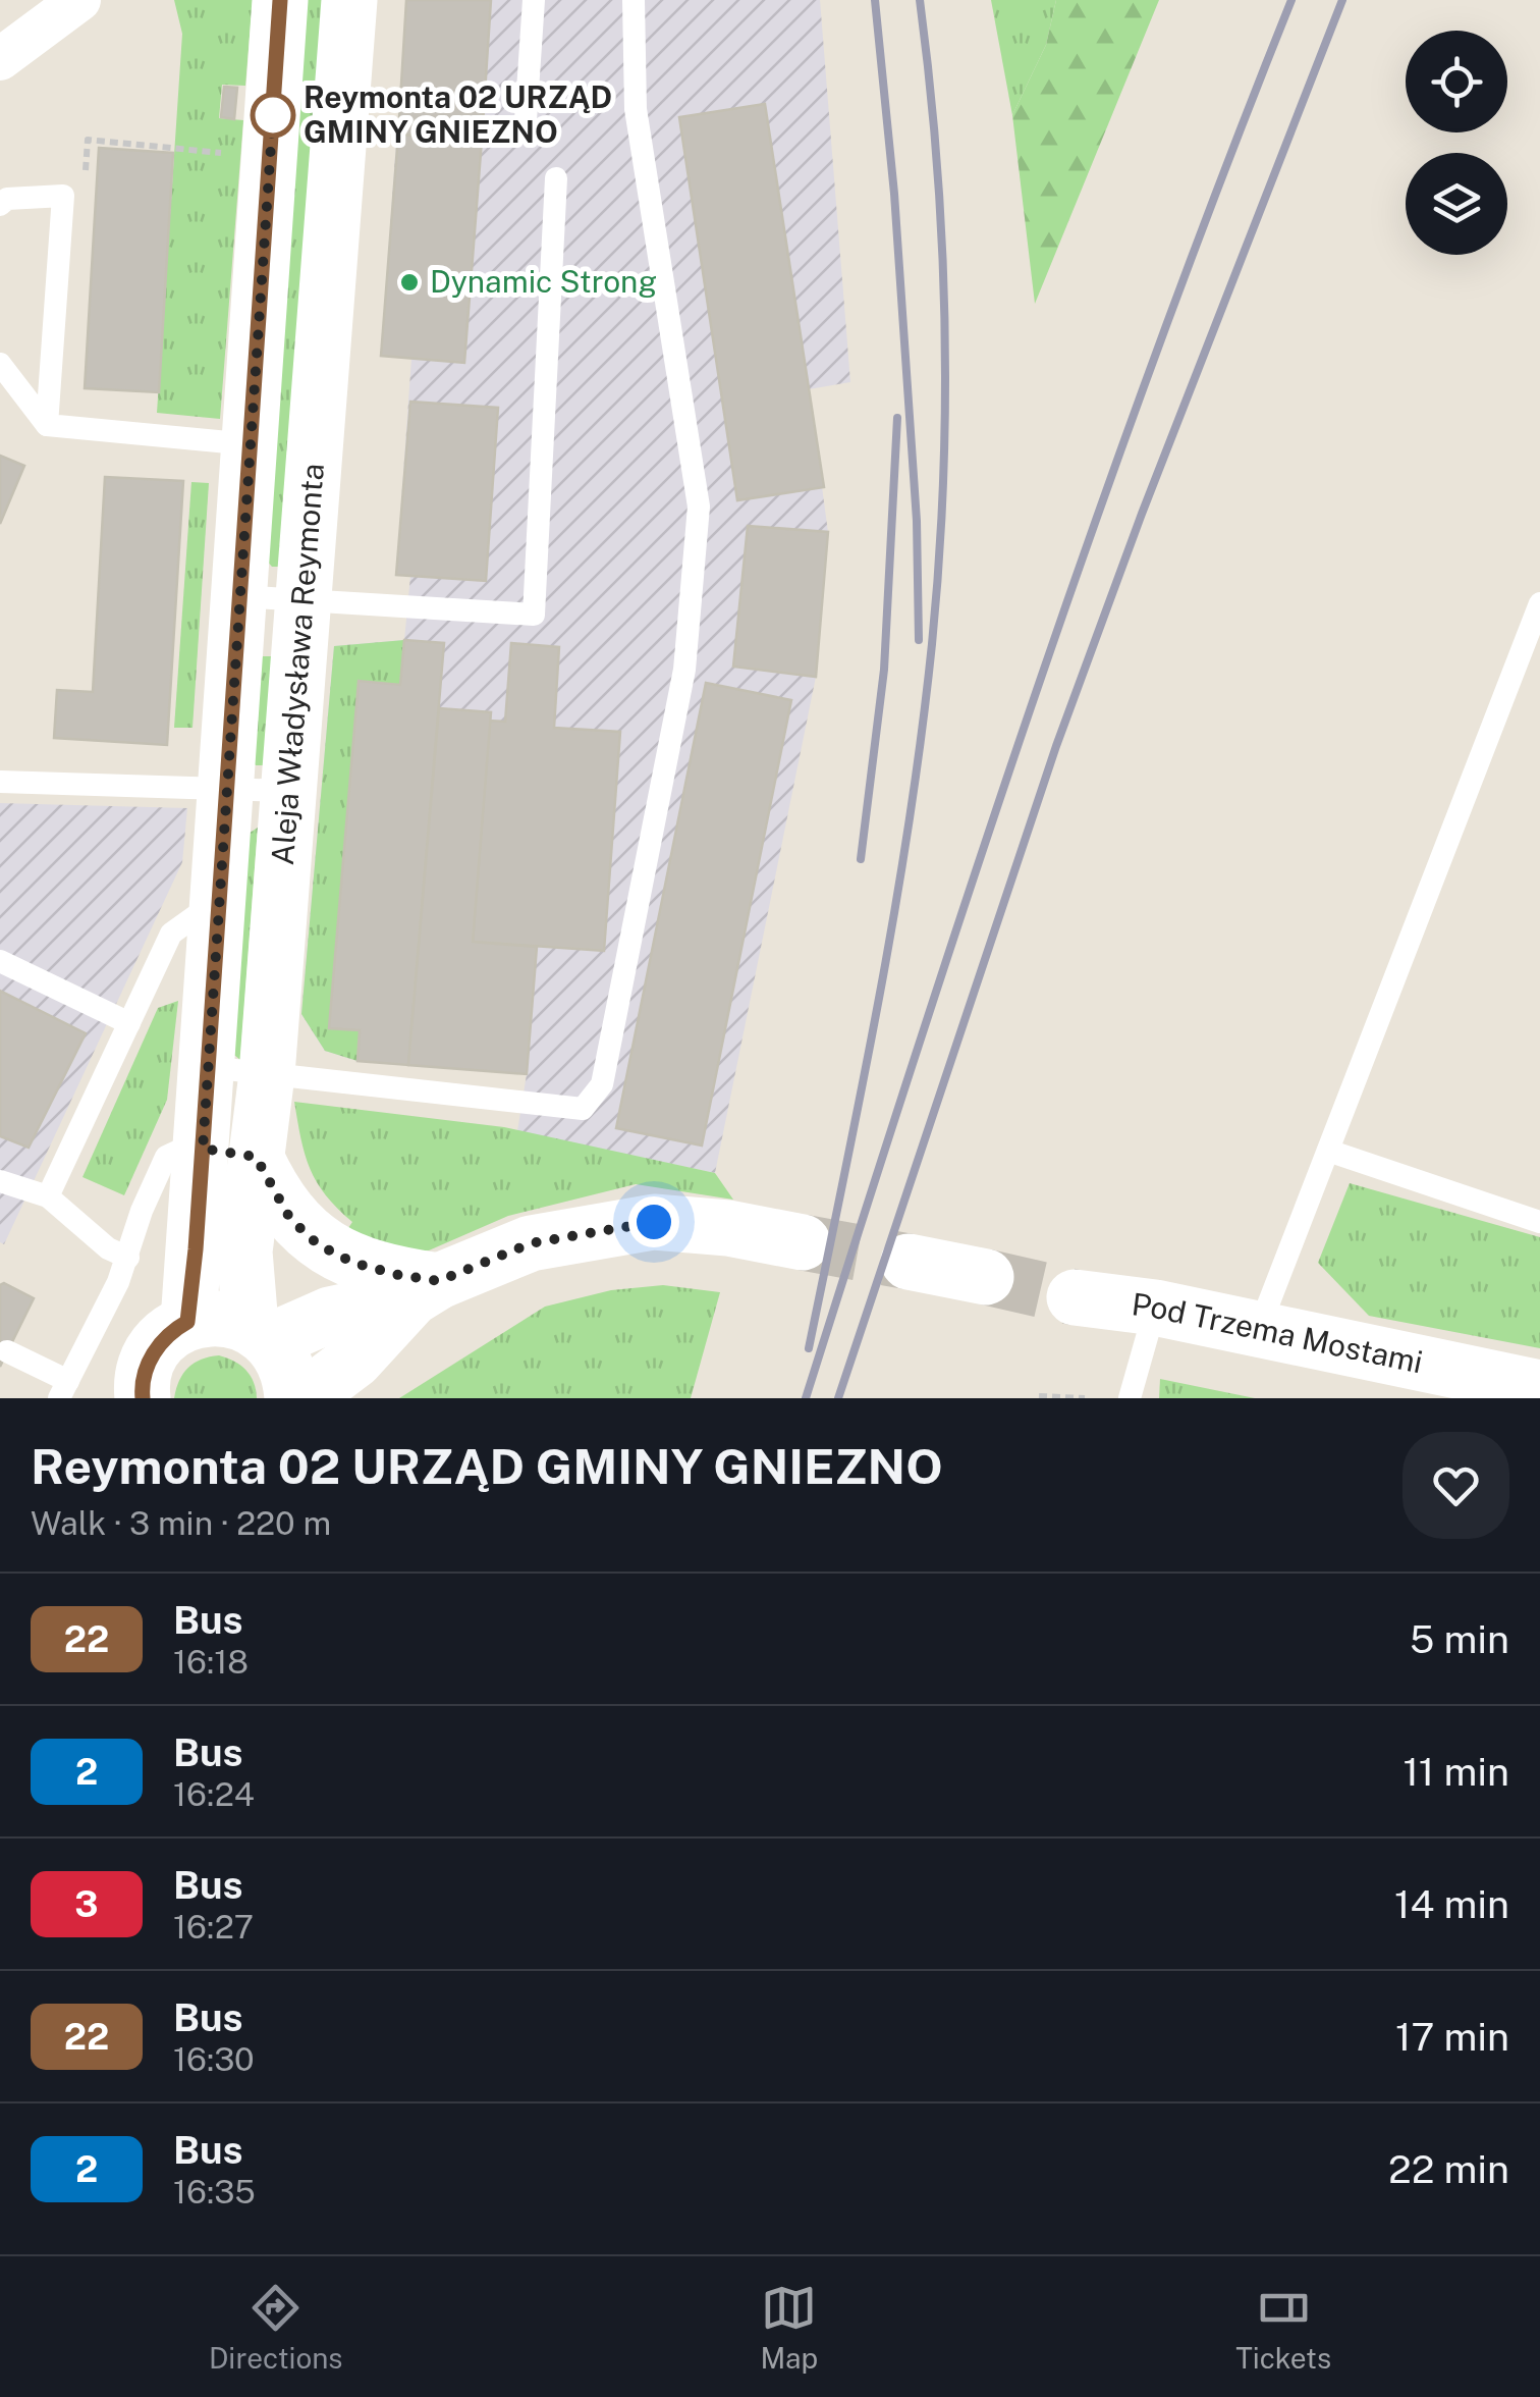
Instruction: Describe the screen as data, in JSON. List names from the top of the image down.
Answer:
{
  "streets": {
    "street": ["Aleja Władysława Reymonta", "Pod Trzema Mostami"]
  },
  "places": ["Reymonta 02 URZĄD GMINY GNIEZNO", "Dynamic Strong"],
  "lines": ["bus line 22"],
  "page": {
    "heading": ["Reymonta 02 URZĄD GMINY GNIEZNO", "Walk · 3 min · 220 m"],
    "list": [
      {
        "mark": "22",
        "name": "Bus",
        "note": "16:18",
        "value": "5 min"
      },
      {
        "mark": "2",
        "name": "Bus",
        "note": "16:24",
        "value": "11 min"
      },
      {
        "mark": "3",
        "name": "Bus",
        "note": "16:27",
        "value": "14 min"
      },
      {
        "mark": "22",
        "name": "Bus",
        "note": "16:30",
        "value": "17 min"
      },
      {
        "mark": "2",
        "name": "Bus",
        "note": "16:35",
        "value": "22 min"
      }
    ],
    "tabs": ["Directions", "Map", "Tickets"]
  }
}
